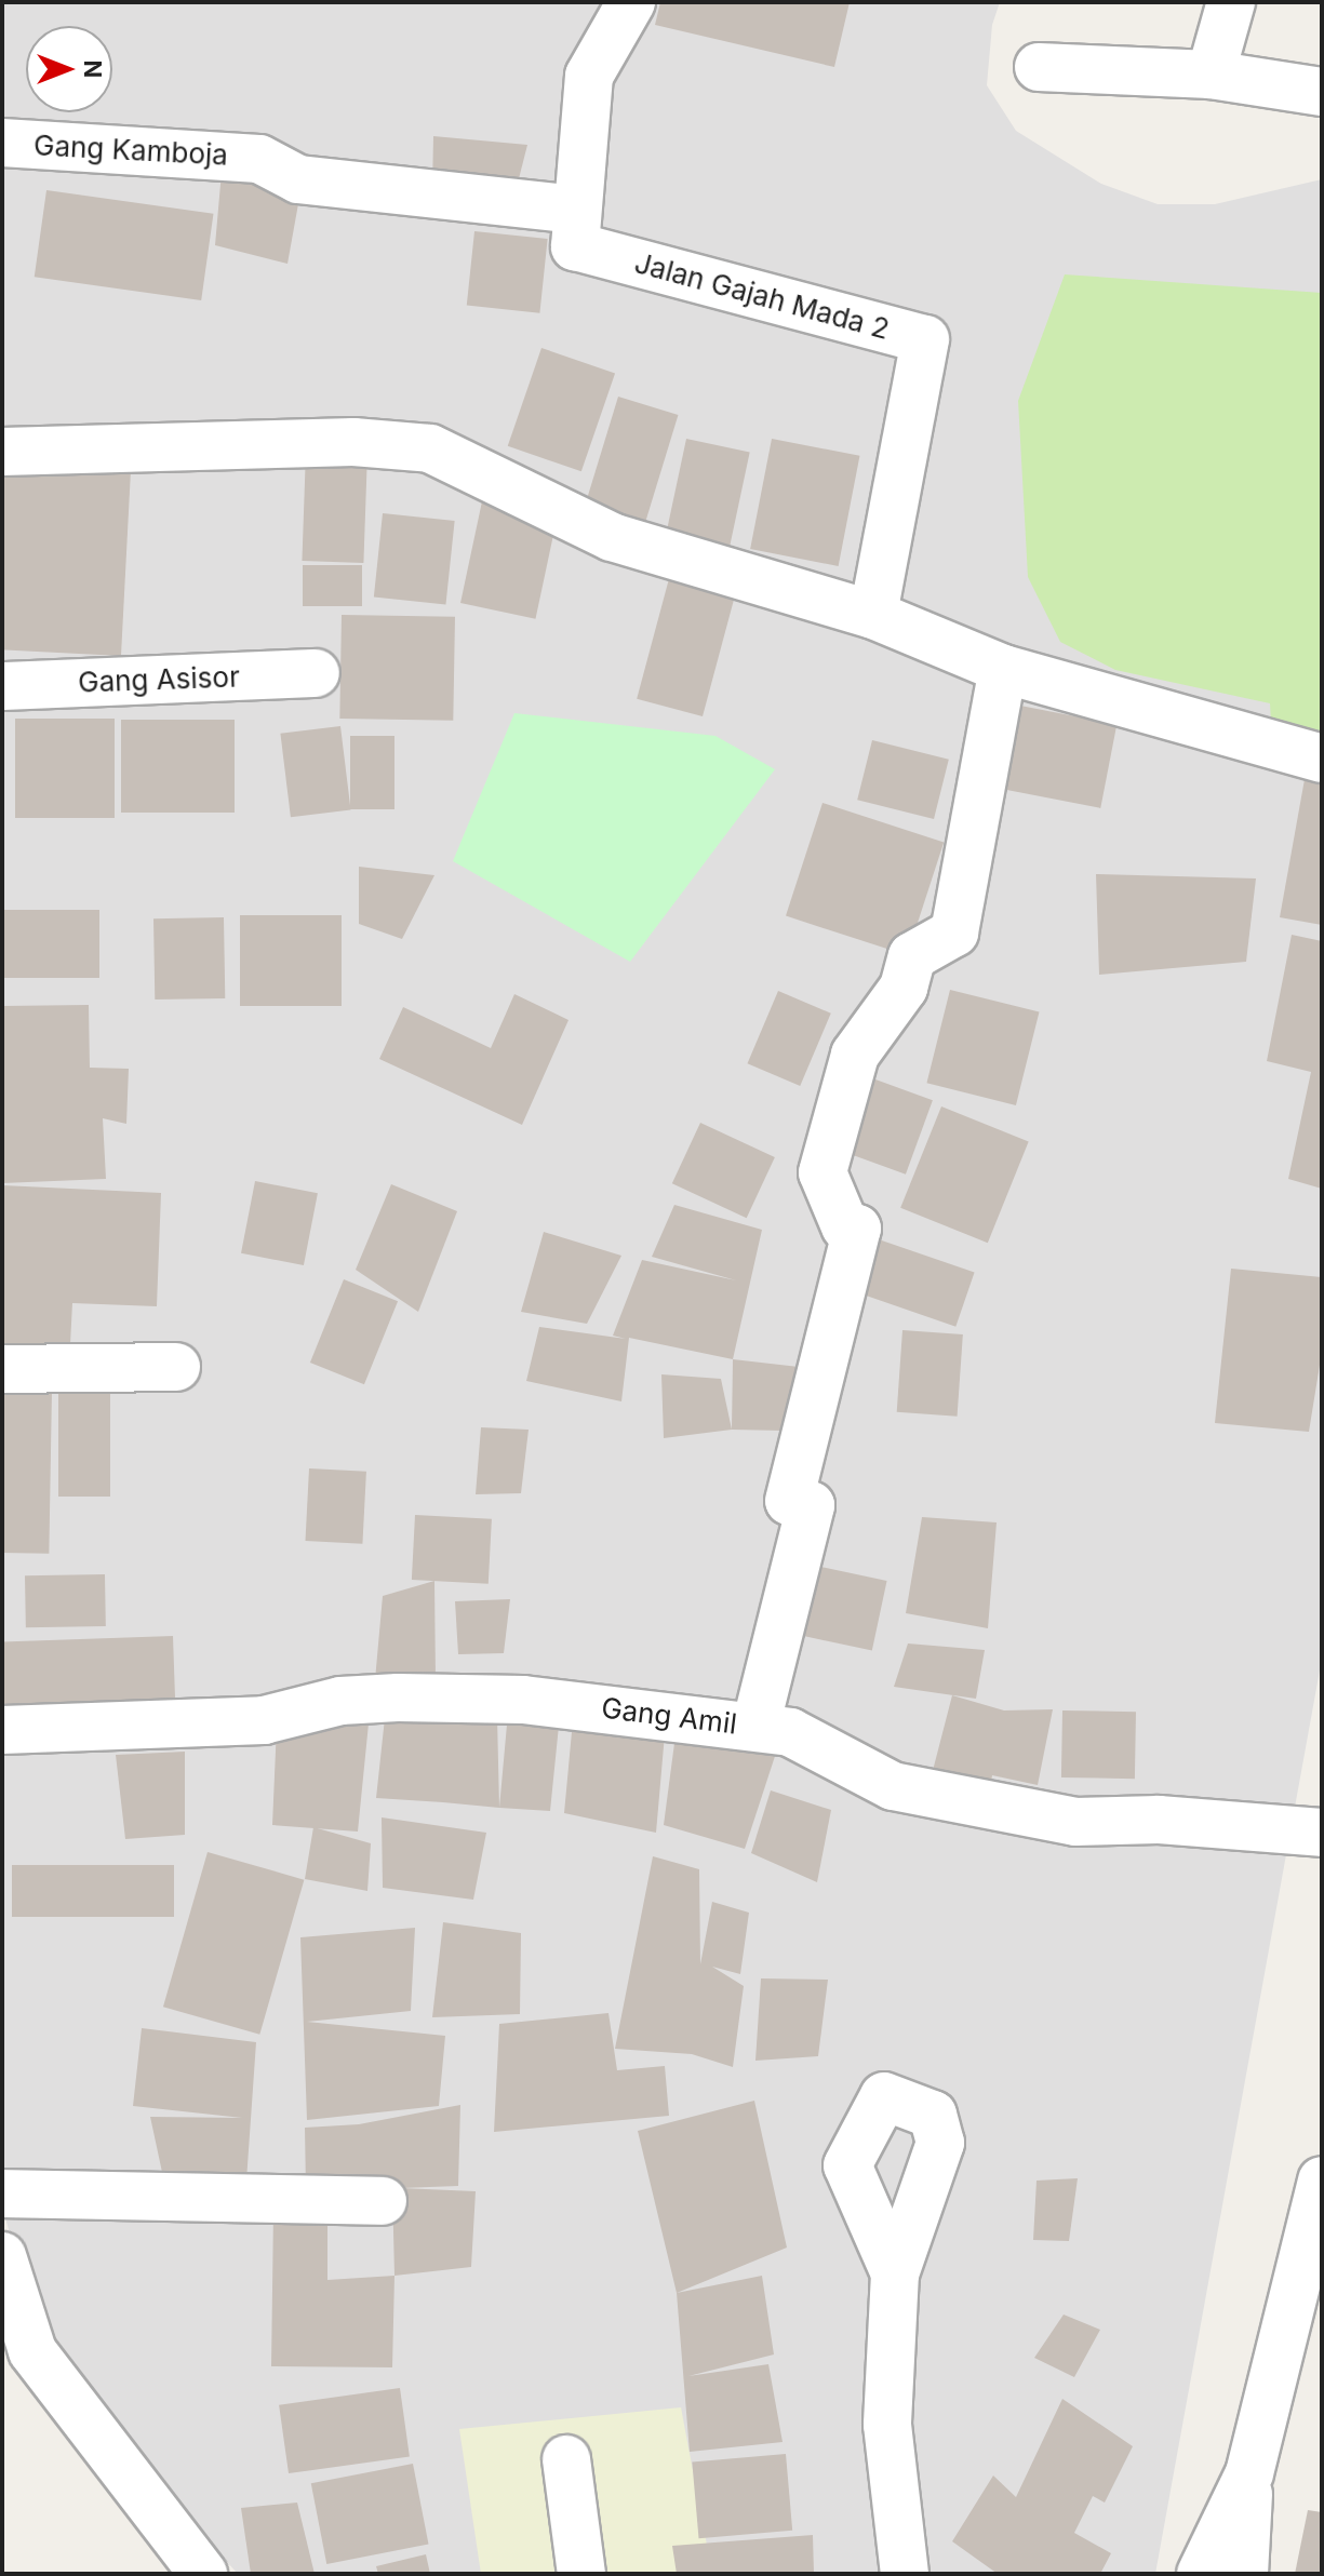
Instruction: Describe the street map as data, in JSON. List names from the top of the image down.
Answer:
{
  "streets": {
    "street": [
      "Gang Kamboja",
      "Jalan Gajah Mada 2",
      "Gang Asisor",
      "Gang Amil"
    ]
  },
  "crossings": [
    ["Gang Kamboja", "Jalan Gajah Mada 2"]
  ],
  "north": "right"
}
